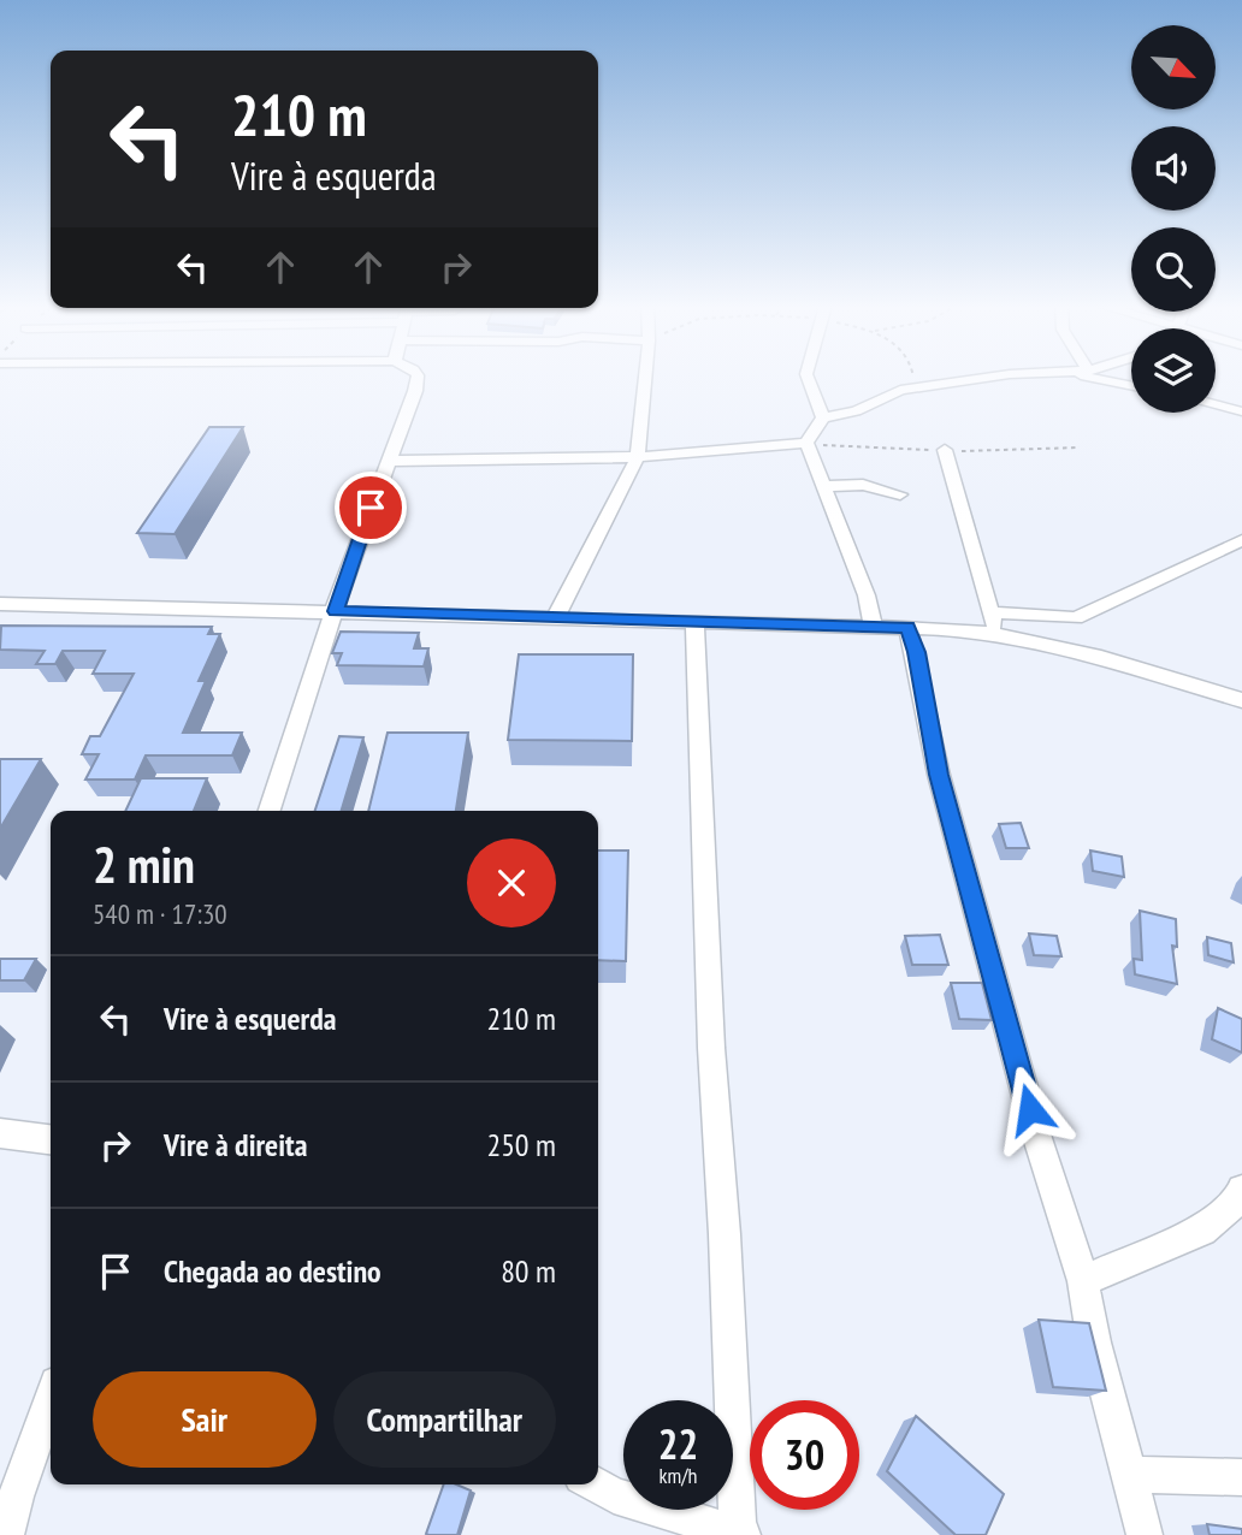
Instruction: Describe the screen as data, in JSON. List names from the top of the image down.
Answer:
{
  "north": "bottom right",
  "page": {
    "turn": ["210 m", "Vire à esquerda"],
    "heading": ["2 min", "540 m · 17:30"],
    "list": [
      {
        "name": "Vire à esquerda",
        "value": "210 m"
      },
      {
        "name": "Vire à direita",
        "value": "250 m"
      },
      {
        "name": "Chegada ao destino",
        "value": "80 m"
      }
    ],
    "buttons": ["Sair", "Compartilhar"],
    "speed": "22 km/h",
    "limit": "30"
  }
}
